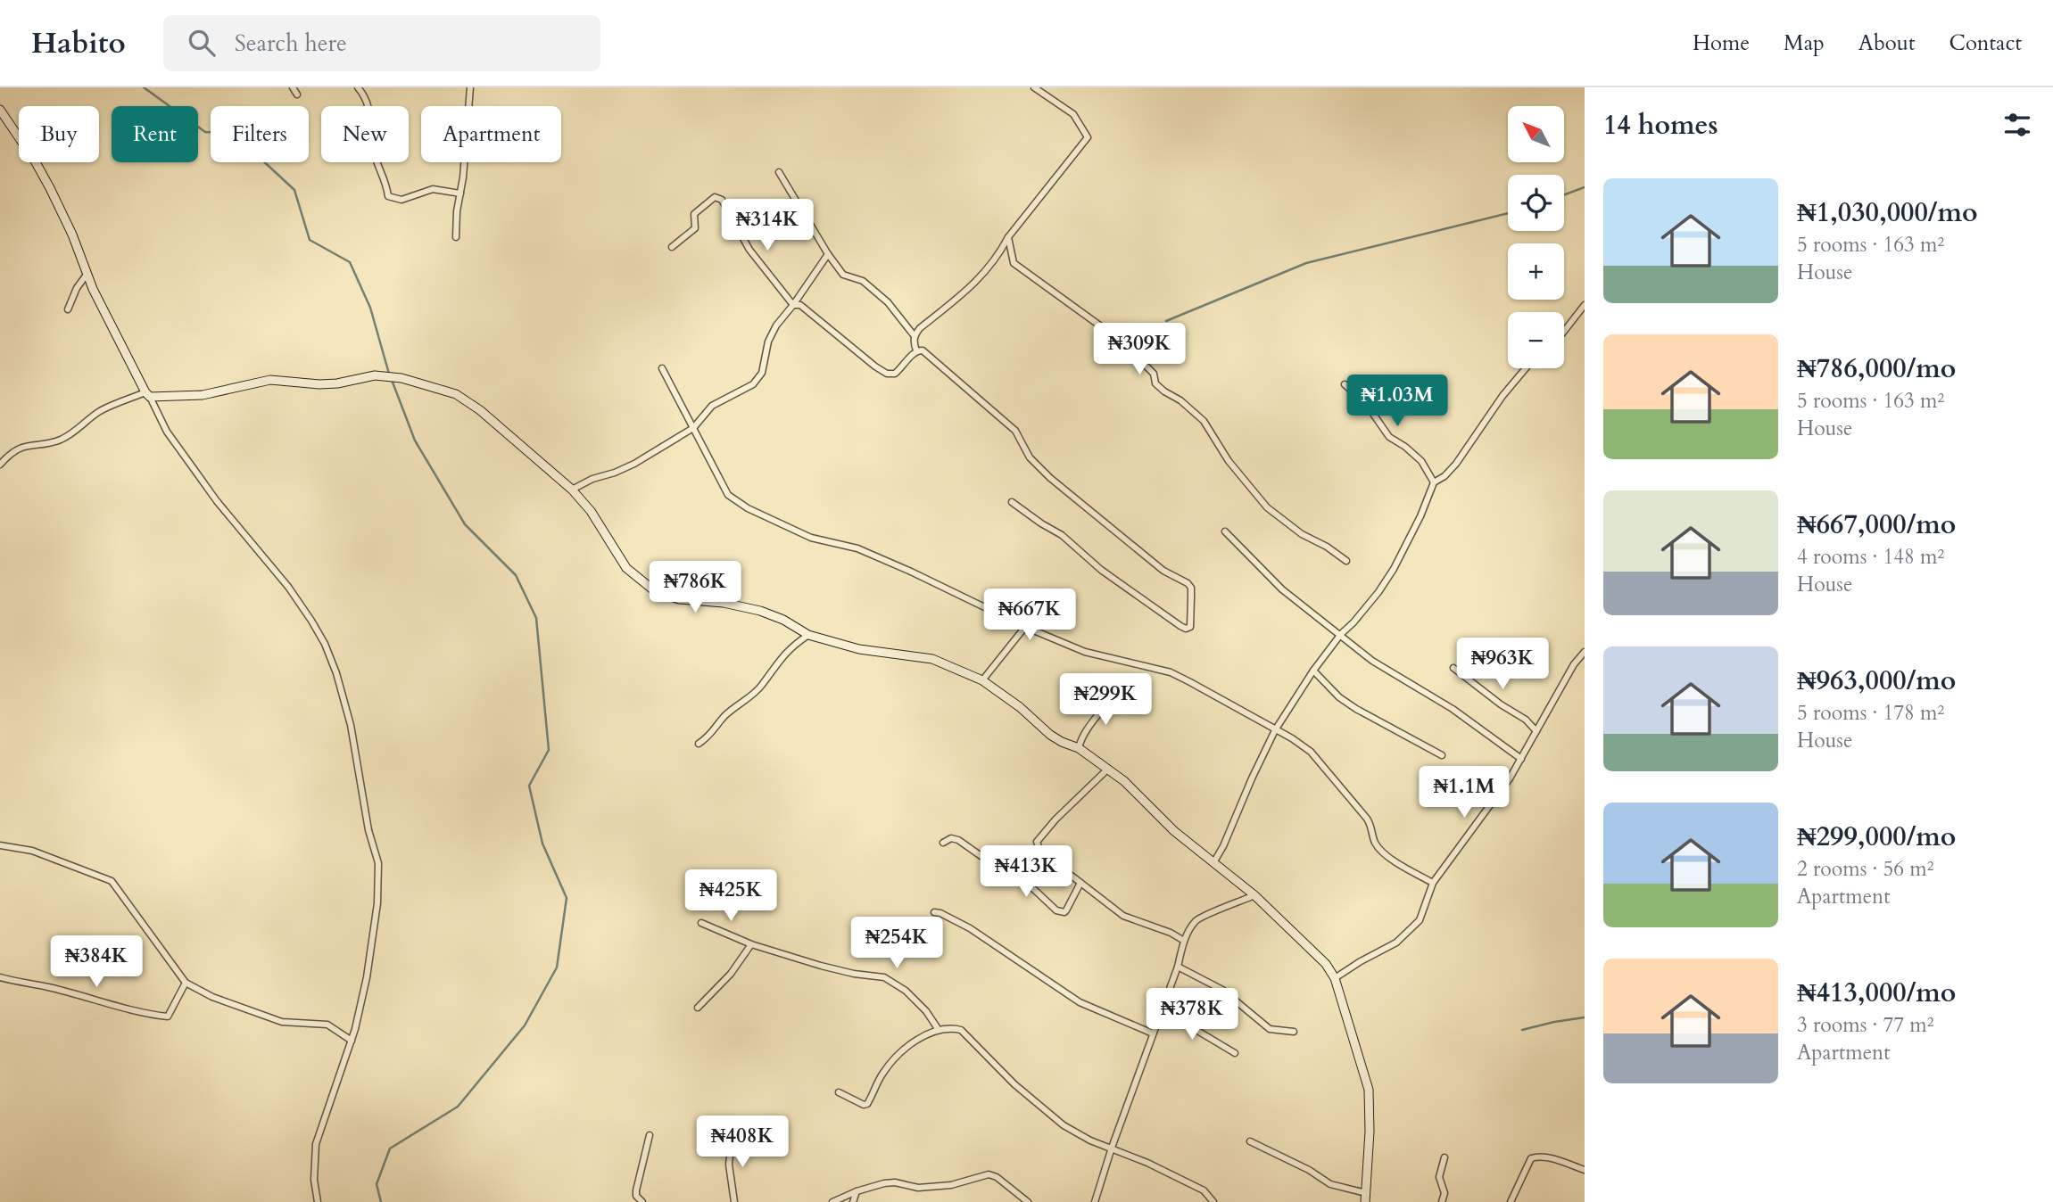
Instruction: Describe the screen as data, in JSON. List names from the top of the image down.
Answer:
{
  "north": "top left",
  "page": {
    "header": "Habito",
    "search": "Search here",
    "nav": [
      "Home",
      "Map",
      "About",
      "Contact"
    ],
    "heading": "14 homes",
    "map_buttons": ["+", "−"],
    "chip": [
      "Buy",
      "Rent",
      "Filters",
      "New",
      "Apartment"
    ],
    "list": [
      {
        "name": "₦1,030,000/mo",
        "note": "5 rooms · 163 m² · House"
      },
      {
        "name": "₦786,000/mo",
        "note": "5 rooms · 163 m² · House"
      },
      {
        "name": "₦667,000/mo",
        "note": "4 rooms · 148 m² · House"
      },
      {
        "name": "₦963,000/mo",
        "note": "5 rooms · 178 m² · House"
      },
      {
        "name": "₦299,000/mo",
        "note": "2 rooms · 56 m² · Apartment"
      },
      {
        "name": "₦413,000/mo",
        "note": "3 rooms · 77 m² · Apartment"
      }
    ],
    "price": [
      "₦314K",
      "₦309K",
      "₦1.03M",
      "₦786K",
      "₦667K",
      "₦963K",
      "₦299K",
      "₦1.1M",
      "₦413K",
      "₦425K",
      "₦254K",
      "₦384K",
      "₦378K",
      "₦408K"
    ]
  }
}
